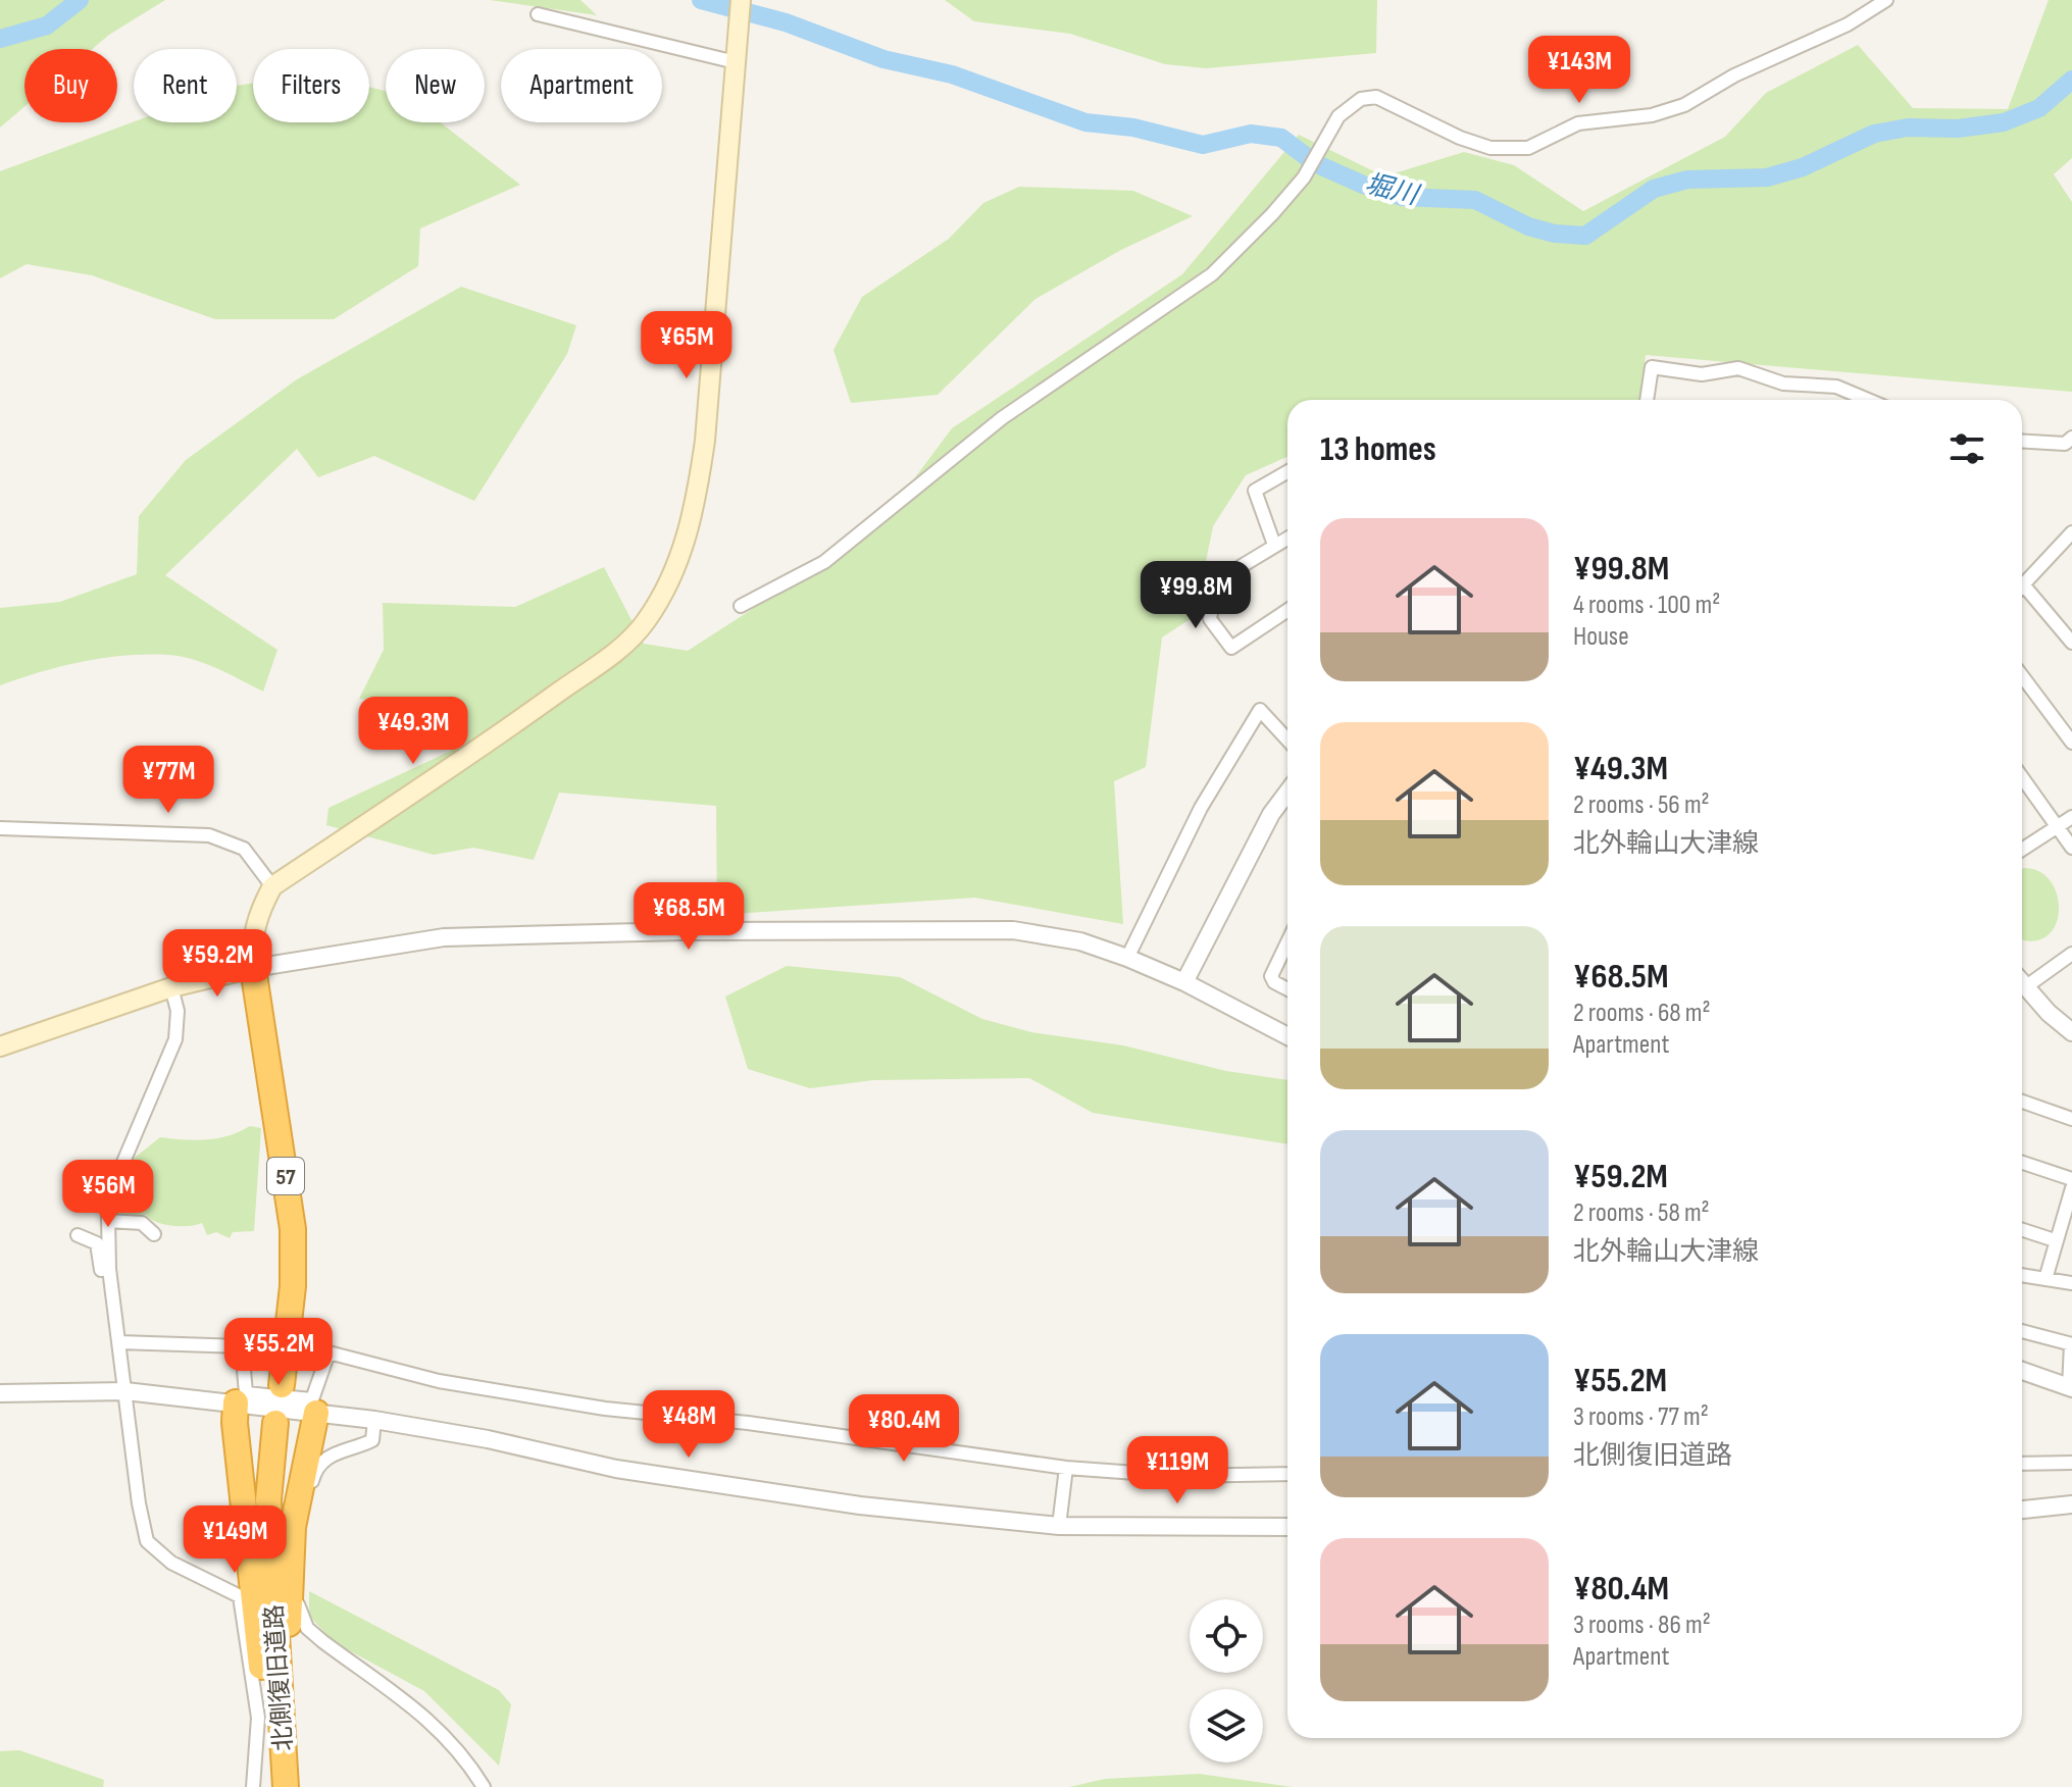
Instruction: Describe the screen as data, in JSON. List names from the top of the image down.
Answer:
{
  "streets": {
    "highway": ["57", "北側復旧道路"]
  },
  "water": ["堀川"],
  "page": {
    "price": [
      "¥143M",
      "¥65M",
      "¥99.8M",
      "¥49.3M",
      "¥77M",
      "¥68.5M",
      "¥59.2M",
      "¥56M",
      "¥55.2M",
      "¥48M",
      "¥80.4M",
      "¥119M",
      "¥149M"
    ],
    "chip": [
      "Buy",
      "Rent",
      "Filters",
      "New",
      "Apartment"
    ],
    "heading": "13 homes",
    "list": [
      {
        "name": "¥99.8M",
        "note": "4 rooms · 100 m² · House"
      },
      {
        "name": "¥49.3M",
        "note": "2 rooms · 56 m² · 北外輪山大津線"
      },
      {
        "name": "¥68.5M",
        "note": "2 rooms · 68 m² · Apartment"
      },
      {
        "name": "¥59.2M",
        "note": "2 rooms · 58 m² · 北外輪山大津線"
      },
      {
        "name": "¥55.2M",
        "note": "3 rooms · 77 m² · 北側復旧道路"
      },
      {
        "name": "¥80.4M",
        "note": "3 rooms · 86 m² · Apartment"
      }
    ]
  }
}
